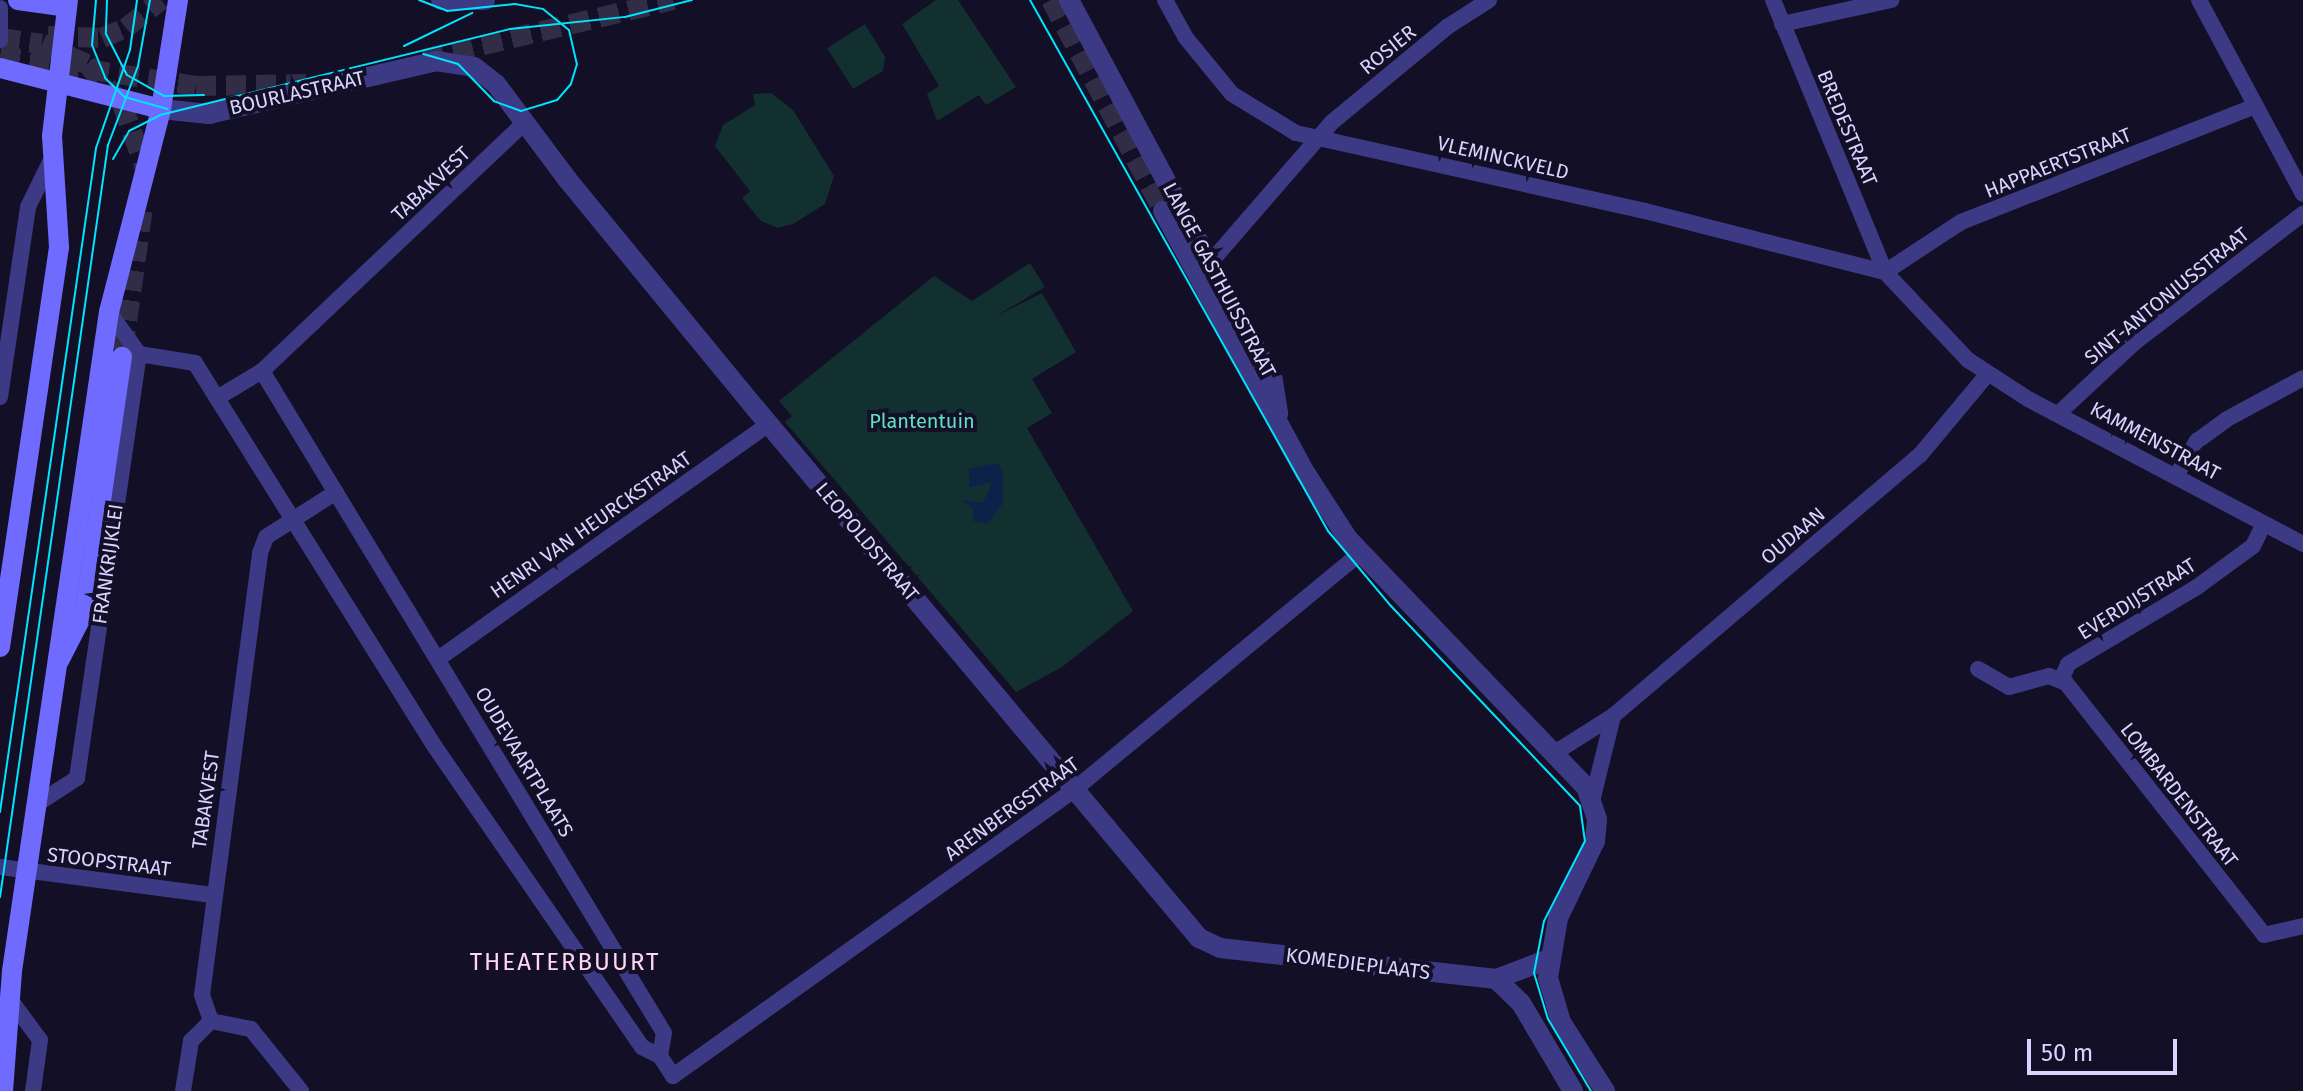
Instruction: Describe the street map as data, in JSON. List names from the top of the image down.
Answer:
{
  "streets": {
    "main road": ["FRANKRIJKLEI"],
    "street": [
      "ROSIER",
      "BOURLASTRAAT",
      "BREDESTRAAT",
      "VLEMINCKVELD",
      "HAPPAERTSTRAAT",
      "TABAKVEST",
      "LANGE GASTHUISSTRAAT",
      "SINT-ANTONIUSSTRAAT",
      "KAMMENSTRAAT",
      "HENRI VAN HEURCKSTRAAT",
      "OUDAAN",
      "LEOPOLDSTRAAT",
      "EVERDIJSTRAAT",
      "OUDEVAARTPLAATS",
      "LOMBARDENSTRAAT",
      "ARENBERGSTRAAT",
      "STOOPSTRAAT",
      "KOMEDIEPLAATS"
    ]
  },
  "crossings": [
    ["ROSIER", "VLEMINCKVELD"],
    ["ROSIER", "LANGE GASTHUISSTRAAT"],
    ["BOURLASTRAAT", "LEOPOLDSTRAAT"],
    ["BOURLASTRAAT", "FRANKRIJKLEI"],
    ["BREDESTRAAT", "VLEMINCKVELD"],
    ["BREDESTRAAT", "HAPPAERTSTRAAT"],
    ["BREDESTRAAT", "KAMMENSTRAAT"],
    ["VLEMINCKVELD", "HAPPAERTSTRAAT"],
    ["VLEMINCKVELD", "KAMMENSTRAAT"],
    ["HAPPAERTSTRAAT", "KAMMENSTRAAT"],
    ["TABAKVEST", "LEOPOLDSTRAAT"],
    ["TABAKVEST", "OUDEVAARTPLAATS"],
    ["TABAKVEST", "STOOPSTRAAT"],
    ["LANGE GASTHUISSTRAAT", "OUDAAN"],
    ["LANGE GASTHUISSTRAAT", "ARENBERGSTRAAT"],
    ["SINT-ANTONIUSSTRAAT", "KAMMENSTRAAT"],
    ["KAMMENSTRAAT", "OUDAAN"],
    ["KAMMENSTRAAT", "EVERDIJSTRAAT"],
    ["HENRI VAN HEURCKSTRAAT", "LEOPOLDSTRAAT"],
    ["HENRI VAN HEURCKSTRAAT", "OUDEVAARTPLAATS"],
    ["LEOPOLDSTRAAT", "ARENBERGSTRAAT"],
    ["LEOPOLDSTRAAT", "KOMEDIEPLAATS"],
    ["FRANKRIJKLEI", "OUDEVAARTPLAATS"],
    ["FRANKRIJKLEI", "STOOPSTRAAT"],
    ["EVERDIJSTRAAT", "LOMBARDENSTRAAT"],
    ["OUDEVAARTPLAATS", "ARENBERGSTRAAT"]
  ],
  "districts": ["THEATERBUURT"],
  "parks": ["Plantentuin"],
  "scale_bar": "50 m"
}
